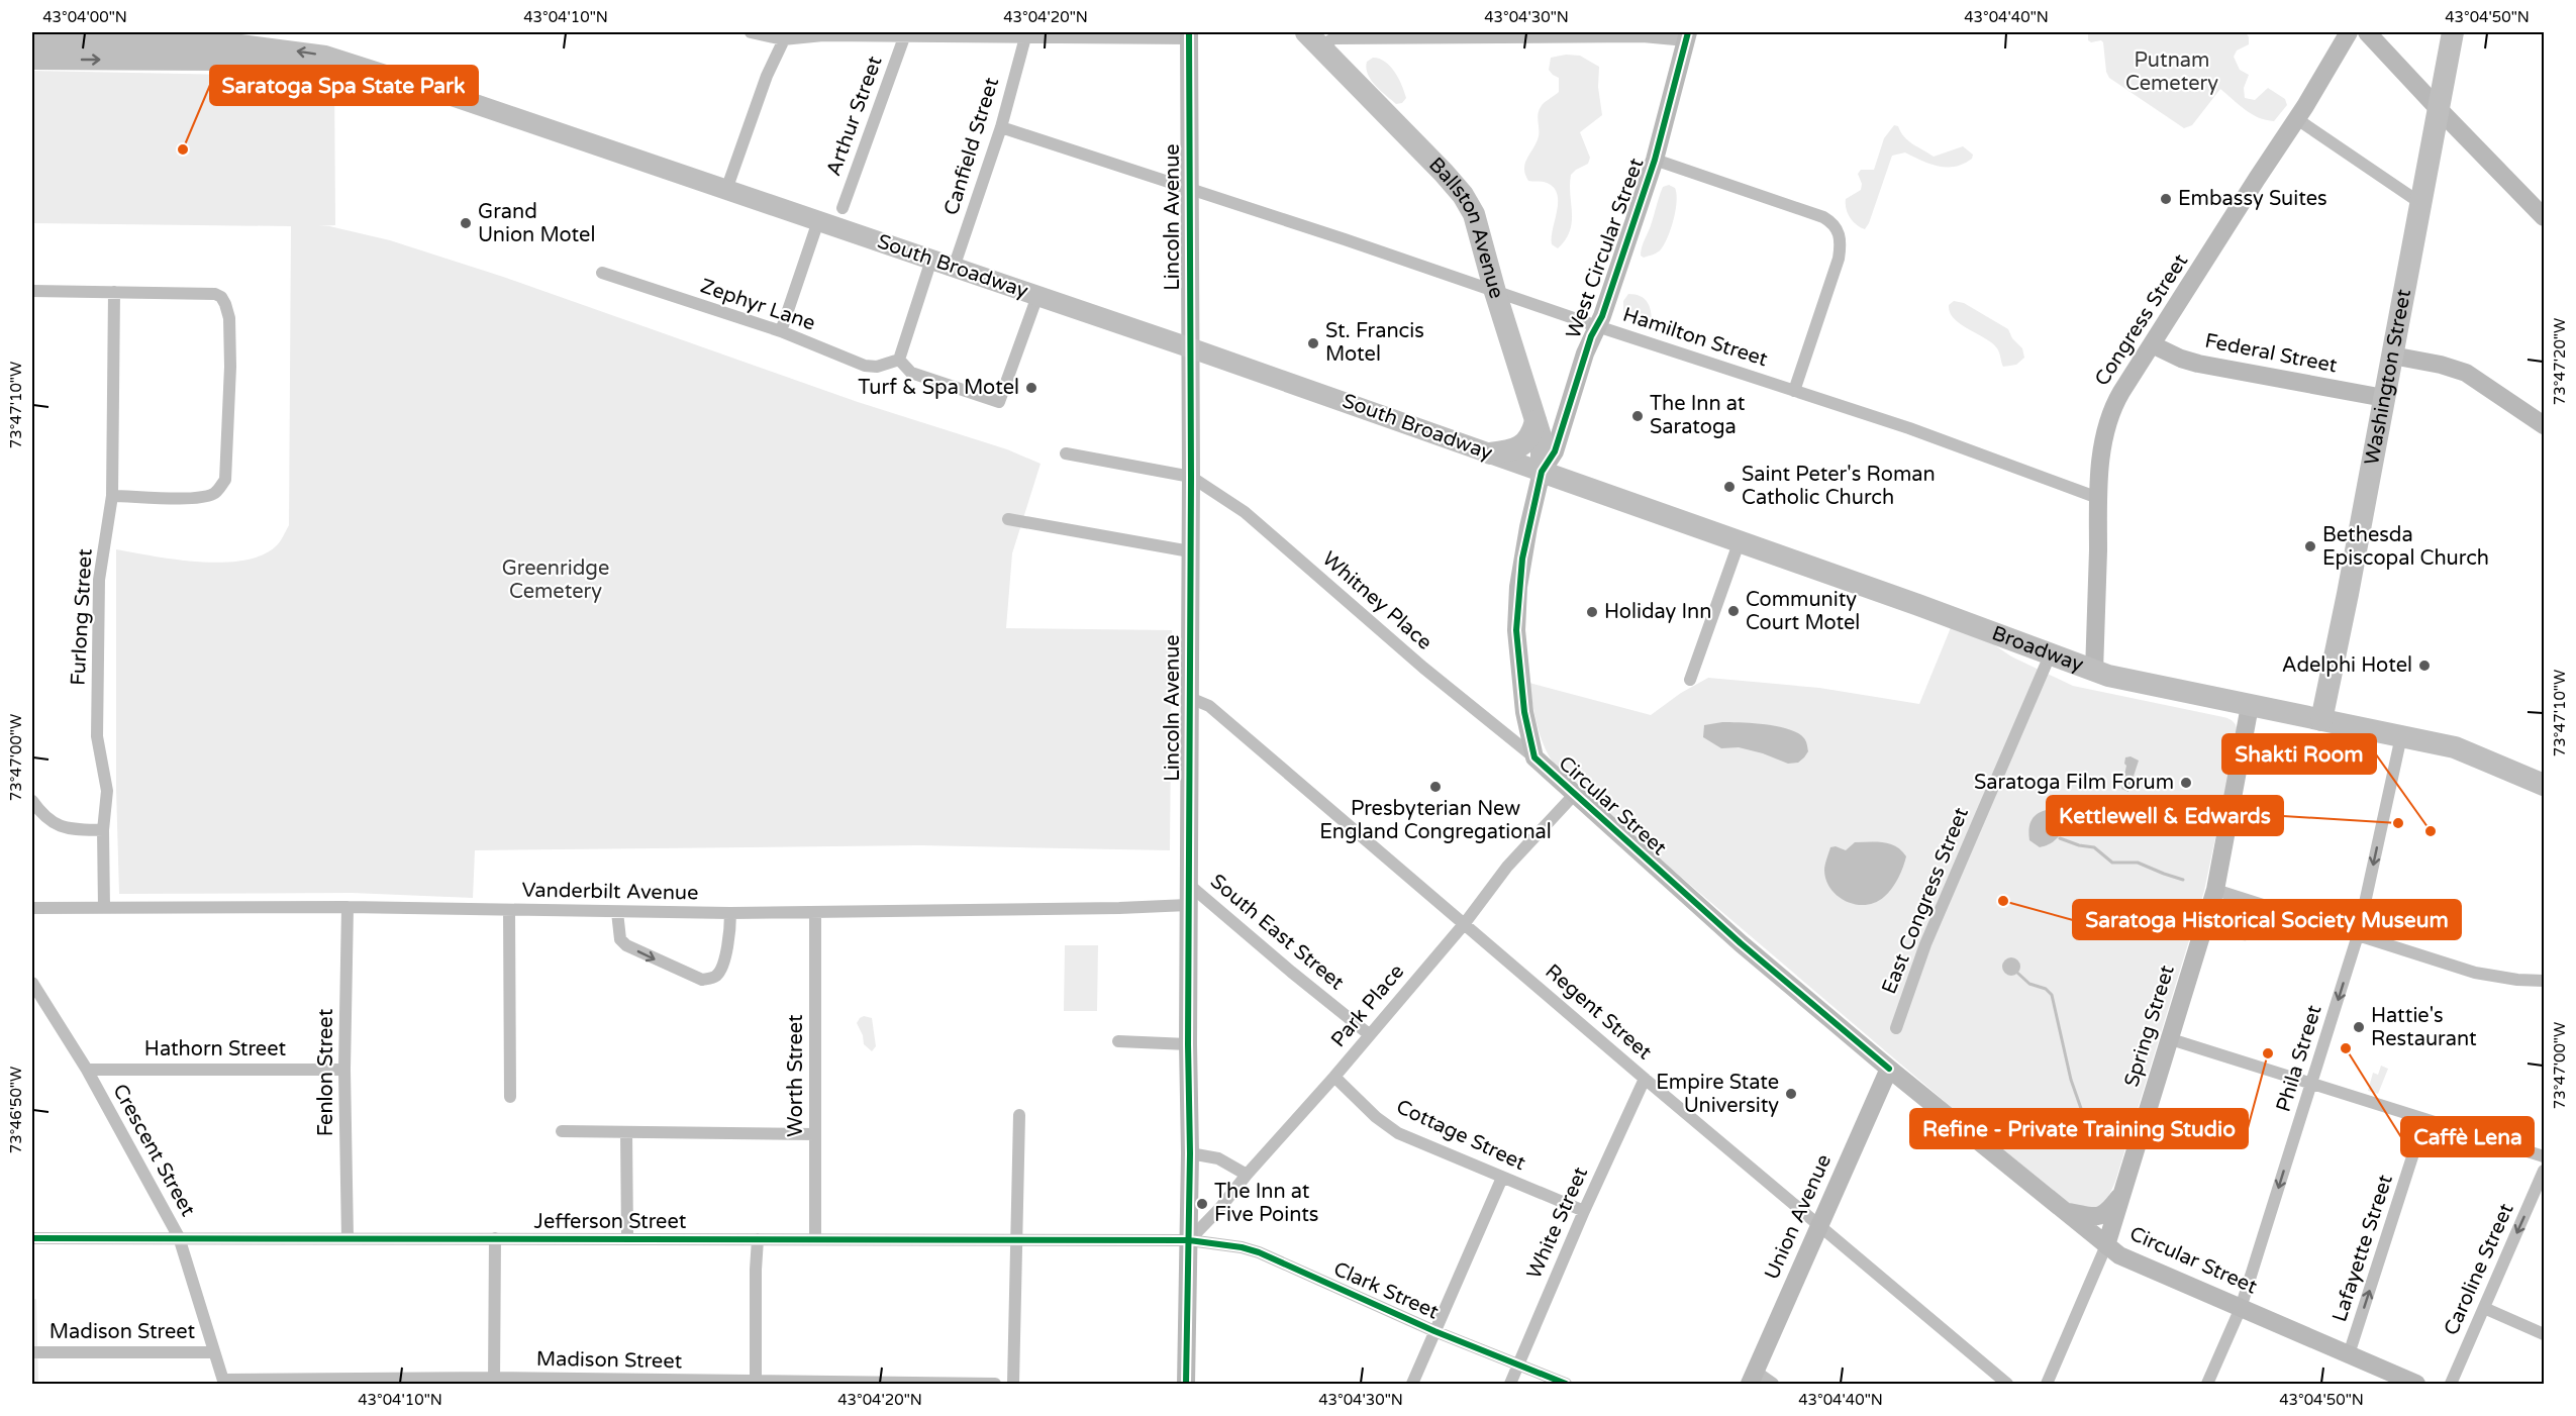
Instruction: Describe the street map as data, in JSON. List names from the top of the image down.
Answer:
{
  "streets": {
    "highway": ["Ballston Avenue", "Washington Street", "Broadway"],
    "main road": ["South Broadway"],
    "street": [
      "Arthur Street",
      "Canfield Street",
      "Lincoln Avenue",
      "West Circular Street",
      "Zephyr Lane",
      "Congress Street",
      "Hamilton Street",
      "Federal Street",
      "Whitney Place",
      "Furlong Street",
      "Circular Street",
      "Vanderbilt Avenue",
      "East Congress Street",
      "South East Street",
      "Park Place",
      "Regent Street",
      "Spring Street",
      "Hathorn Street",
      "Phila Street",
      "Fenlon Street",
      "Worth Street",
      "Cottage Street",
      "Crescent Street",
      "Union Avenue",
      "Jefferson Street",
      "White Street",
      "Lafayette Street",
      "Caroline Street",
      "Clark Street",
      "Madison Street"
    ]
  },
  "crossings": [
    ["Canfield Street", "South Broadway"],
    ["Canfield Street", "Hamilton Street"],
    ["Lincoln Avenue", "South Broadway"],
    ["Lincoln Avenue", "Hamilton Street"],
    ["Lincoln Avenue", "Whitney Place"],
    ["Lincoln Avenue", "Vanderbilt Avenue"],
    ["Lincoln Avenue", "South East Street"],
    ["Lincoln Avenue", "Park Place"],
    ["Lincoln Avenue", "Regent Street"],
    ["Lincoln Avenue", "Jefferson Street"],
    ["Lincoln Avenue", "Clark Street"],
    ["Ballston Avenue", "West Circular Street"],
    ["Ballston Avenue", "South Broadway"],
    ["Ballston Avenue", "Hamilton Street"],
    ["Ballston Avenue", "Broadway"],
    ["Ballston Avenue", "Circular Street"],
    ["West Circular Street", "South Broadway"],
    ["West Circular Street", "Hamilton Street"],
    ["West Circular Street", "Broadway"],
    ["West Circular Street", "Circular Street"],
    ["South Broadway", "Broadway"],
    ["South Broadway", "Circular Street"],
    ["Congress Street", "Hamilton Street"],
    ["Congress Street", "Federal Street"],
    ["Congress Street", "Broadway"],
    ["Federal Street", "Washington Street"],
    ["Washington Street", "Broadway"],
    ["Whitney Place", "Circular Street"],
    ["Furlong Street", "Vanderbilt Avenue"],
    ["Broadway", "Circular Street"],
    ["Broadway", "East Congress Street"],
    ["Broadway", "Spring Street"],
    ["Broadway", "Phila Street"],
    ["Circular Street", "Park Place"],
    ["Circular Street", "Spring Street"],
    ["Circular Street", "Phila Street"],
    ["Circular Street", "Union Avenue"],
    ["Circular Street", "Lafayette Street"],
    ["Vanderbilt Avenue", "Fenlon Street"],
    ["Vanderbilt Avenue", "Worth Street"],
    ["South East Street", "Park Place"],
    ["Park Place", "Regent Street"],
    ["Park Place", "Cottage Street"],
    ["Park Place", "Jefferson Street"],
    ["Park Place", "Clark Street"],
    ["Regent Street", "Union Avenue"],
    ["Regent Street", "White Street"],
    ["Hathorn Street", "Fenlon Street"],
    ["Hathorn Street", "Crescent Street"],
    ["Fenlon Street", "Jefferson Street"],
    ["Worth Street", "Jefferson Street"],
    ["Cottage Street", "White Street"],
    ["Crescent Street", "Jefferson Street"],
    ["Crescent Street", "Madison Street"],
    ["Jefferson Street", "Clark Street"],
    ["White Street", "Clark Street"]
  ],
  "one_way": ["Phila Street", "Lafayette Street", "Caroline Street"],
  "parks": ["Putnam Cemetery", "Greenridge Cemetery"],
  "places": [
    "Saratoga Spa State Park",
    "Embassy Suites",
    "Grand Union Motel",
    "St. Francis Motel",
    "Turf & Spa Motel",
    "The Inn at Saratoga",
    "Saint Peter's Roman Catholic Church",
    "Bethesda Episcopal Church",
    "Community Court Motel",
    "Holiday Inn",
    "Adelphi Hotel",
    "Saratoga Film Forum",
    "Presbyterian New England Congregational",
    "Kettlewell & Edwards",
    "Shakti Room",
    "Saratoga Historical Society Museum",
    "Hattie's Restaurant",
    "Caffè Lena",
    "Refine - Private Training Studio",
    "Empire State University",
    "The Inn at Five Points"
  ],
  "coordinates": [
    "43°04'00\"N",
    "43°04'10\"N",
    "43°04'20\"N",
    "43°04'30\"N",
    "43°04'40\"N",
    "43°04'50\"N",
    "73°47'20\"W",
    "73°47'10\"W",
    "73°47'00\"W",
    "73°46'50\"W"
  ]
}
